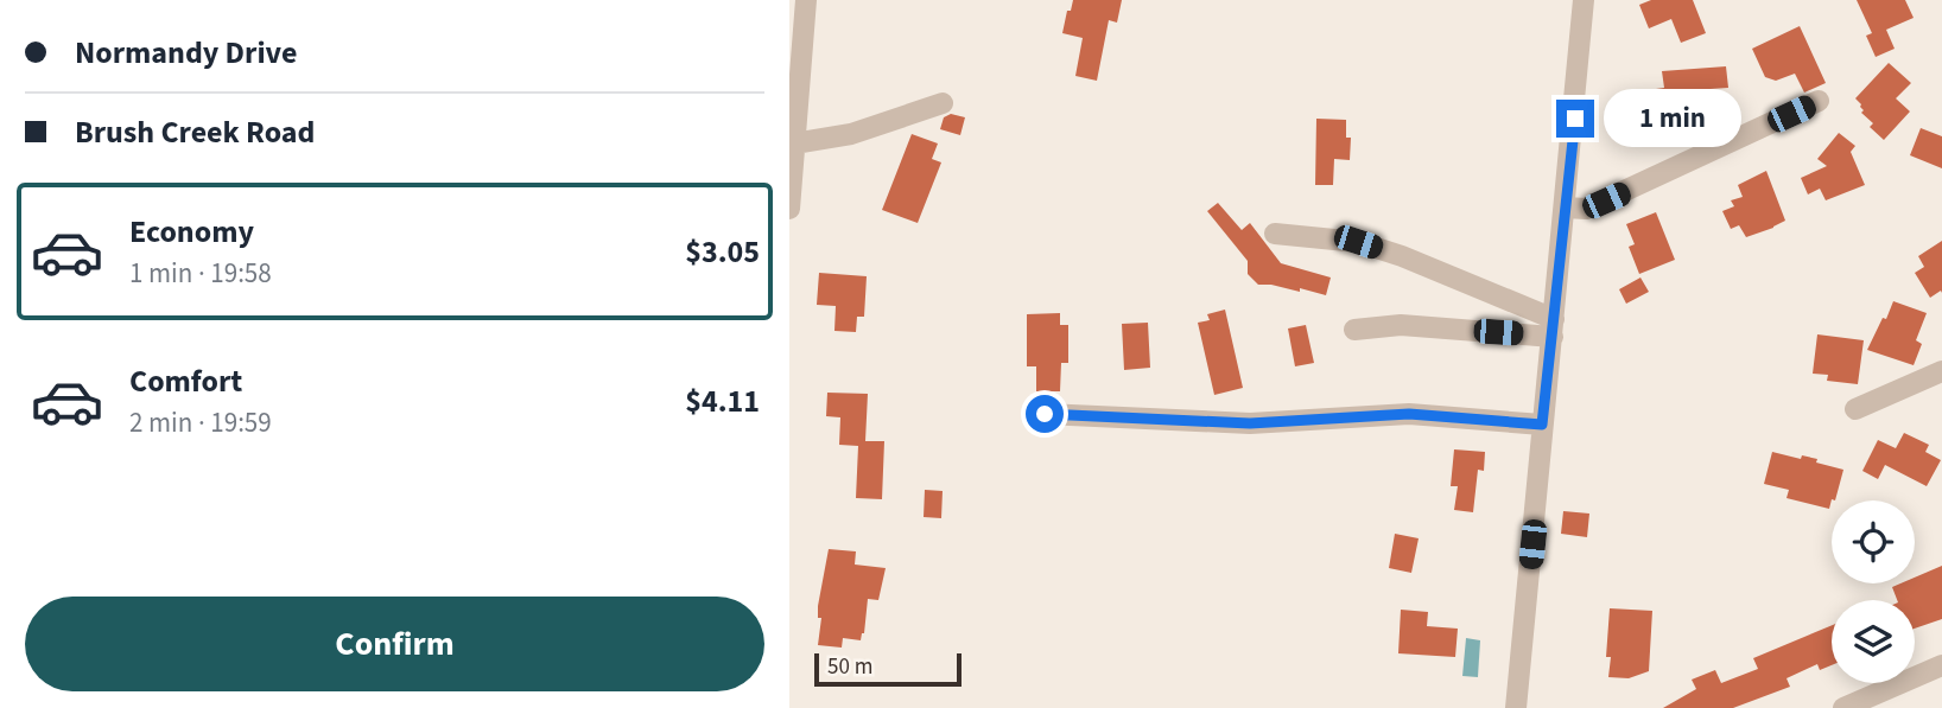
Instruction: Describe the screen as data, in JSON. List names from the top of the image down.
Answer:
{
  "scale_bar": "50 m",
  "page": {
    "banner": ["Normandy Drive", "Brush Creek Road"],
    "bubble": "1 min",
    "list": [
      {
        "name": "Economy",
        "note": "1 min · 19:58",
        "value": "$3.05"
      },
      {
        "name": "Comfort",
        "note": "2 min · 19:59",
        "value": "$4.11"
      }
    ],
    "buttons": "Confirm",
    "scale": "50 m"
  }
}
